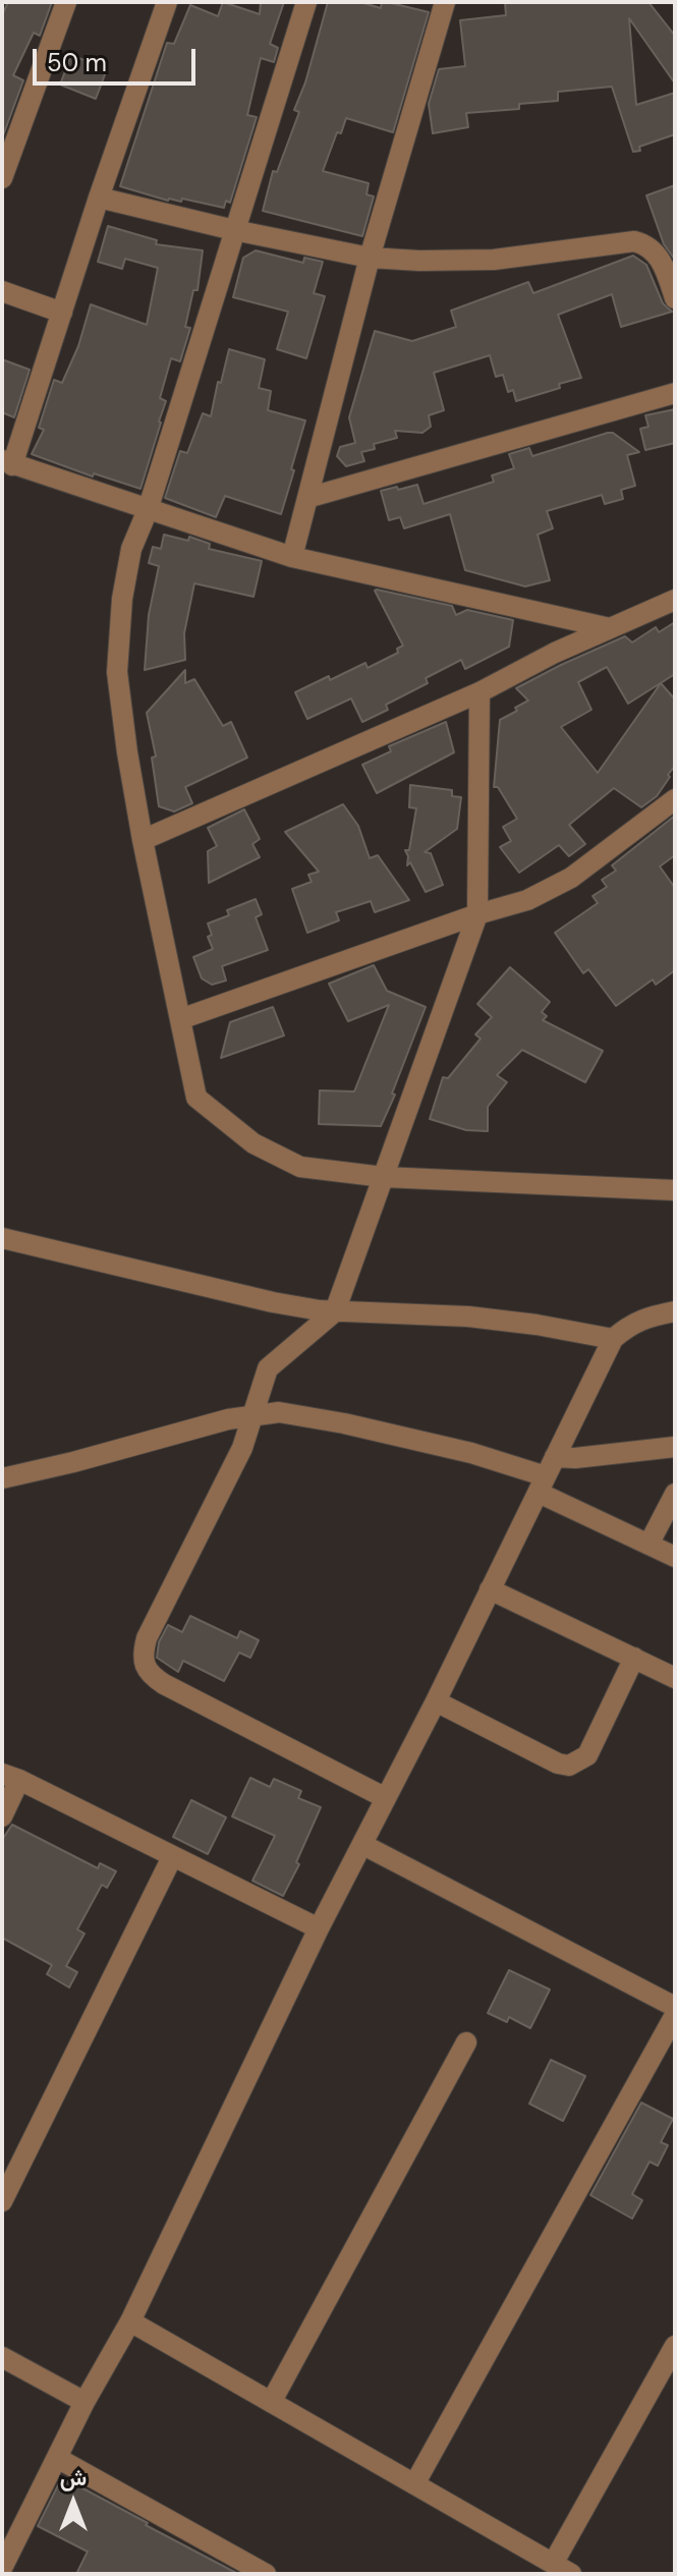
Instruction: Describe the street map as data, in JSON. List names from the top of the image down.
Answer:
{
  "scale_bar": "50 m",
  "north": "top"
}
